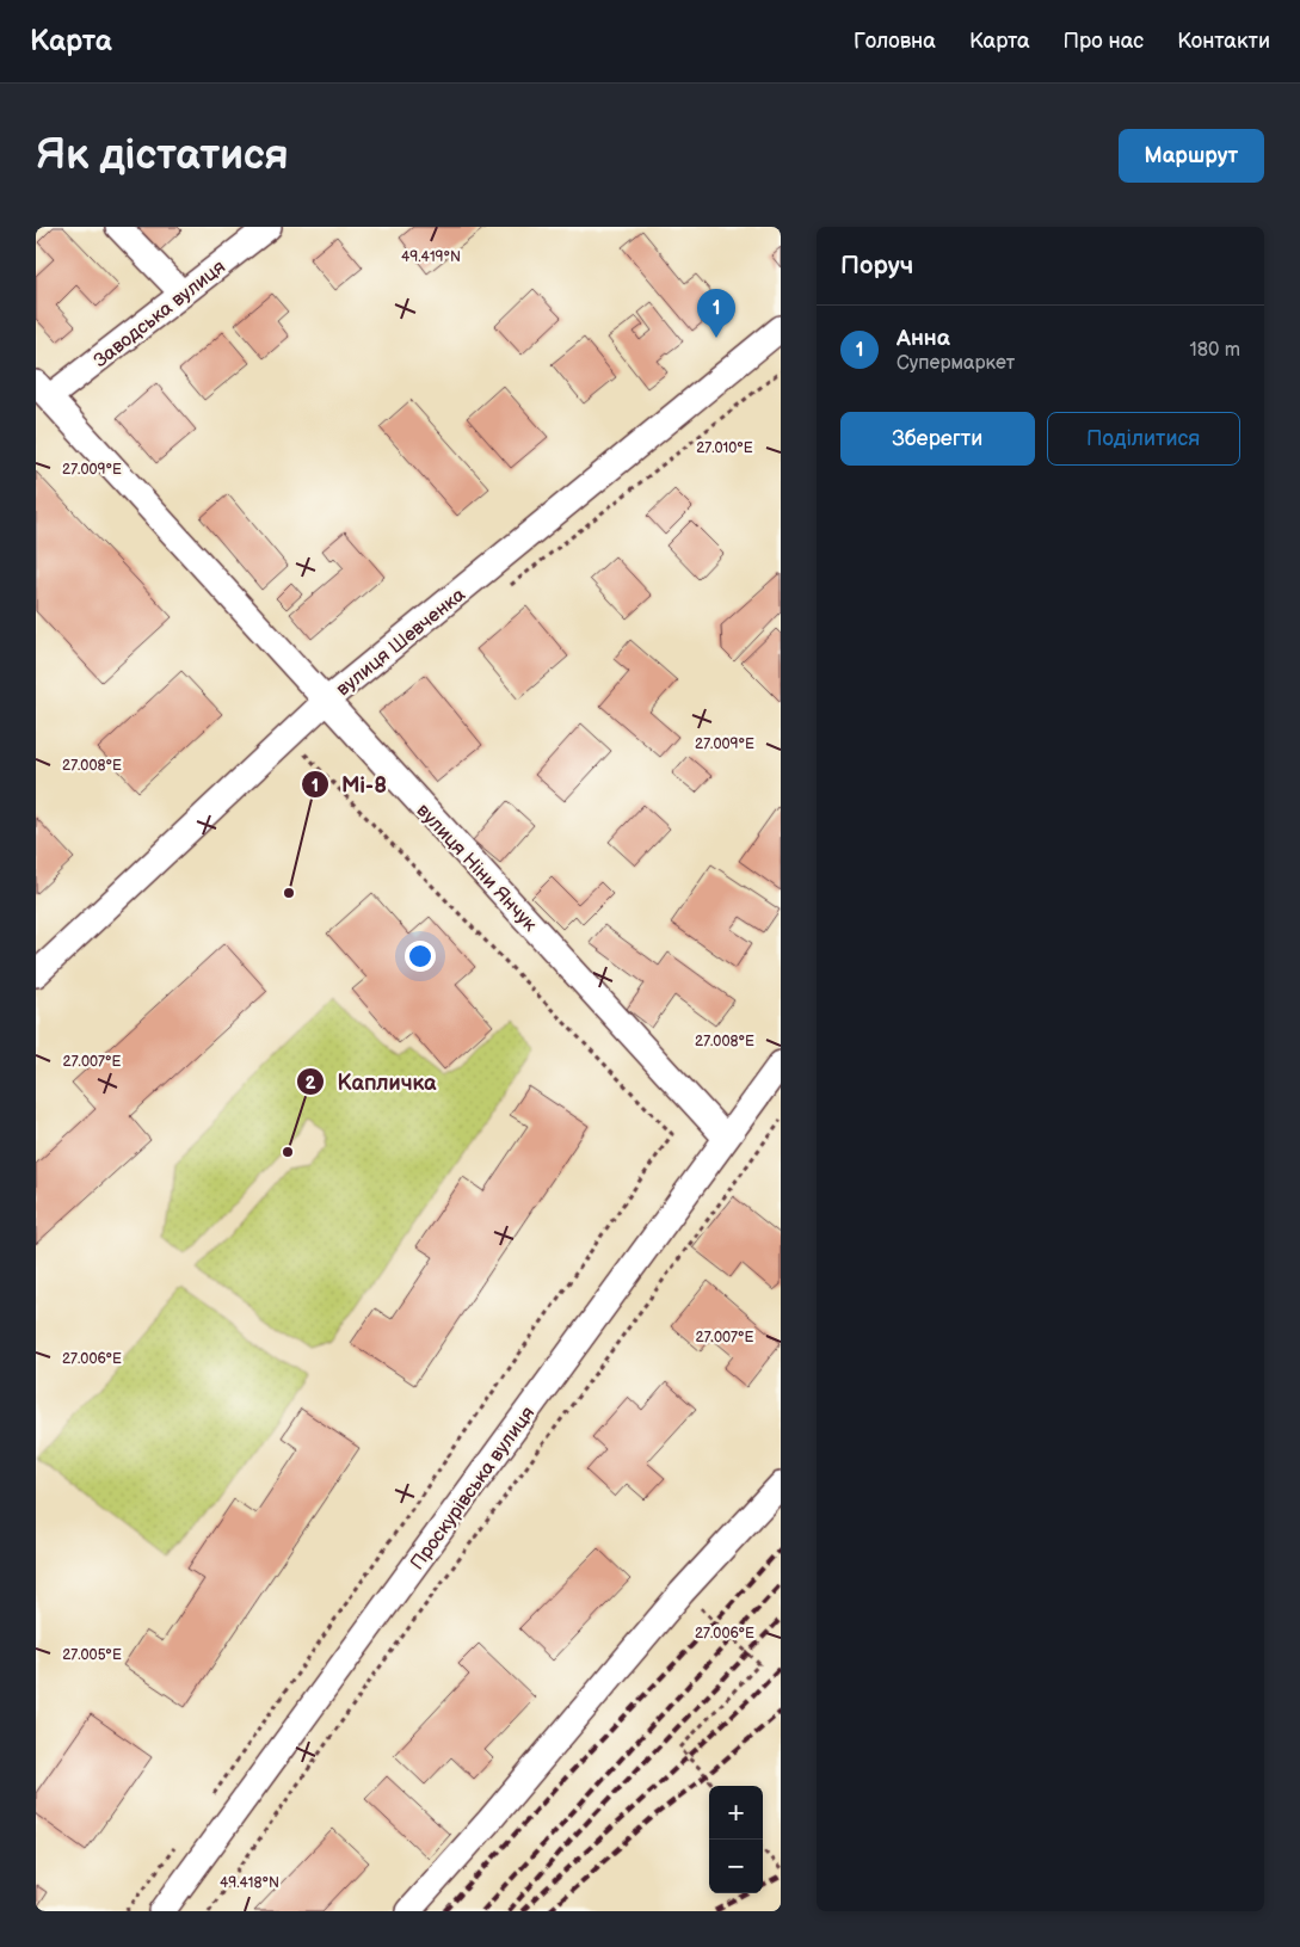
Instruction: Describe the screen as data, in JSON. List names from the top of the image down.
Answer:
{
  "streets": {
    "street": [
      "Заводська вулиця",
      "вулиця Шевченка",
      "вулиця Ніни Янчук",
      "Проскурівська вулиця"
    ]
  },
  "crossings": [
    ["Заводська вулиця", "вулиця Ніни Янчук"],
    ["вулиця Шевченка", "вулиця Ніни Янчук"],
    ["вулиця Ніни Янчук", "Проскурівська вулиця"]
  ],
  "places": ["Mi-8", "Капличка"],
  "page": {
    "header": "Карта",
    "nav": [
      "Головна",
      "Карта",
      "Про нас",
      "Контакти"
    ],
    "buttons": [
      "Маршрут",
      ["Зберегти", "Поділитися"]
    ],
    "title": "Як дістатися",
    "heading": "Поруч",
    "pins": "1",
    "list": [
      {
        "mark": "1",
        "name": "Анна",
        "note": "Супермаркет",
        "value": "180 m"
      }
    ],
    "map_buttons": ["+", "−"]
  },
  "coordinates": [
    "49.419°N",
    "27.010°E",
    "27.009°E",
    "27.008°E",
    "27.007°E",
    "27.006°E",
    "27.005°E",
    "49.418°N"
  ]
}
